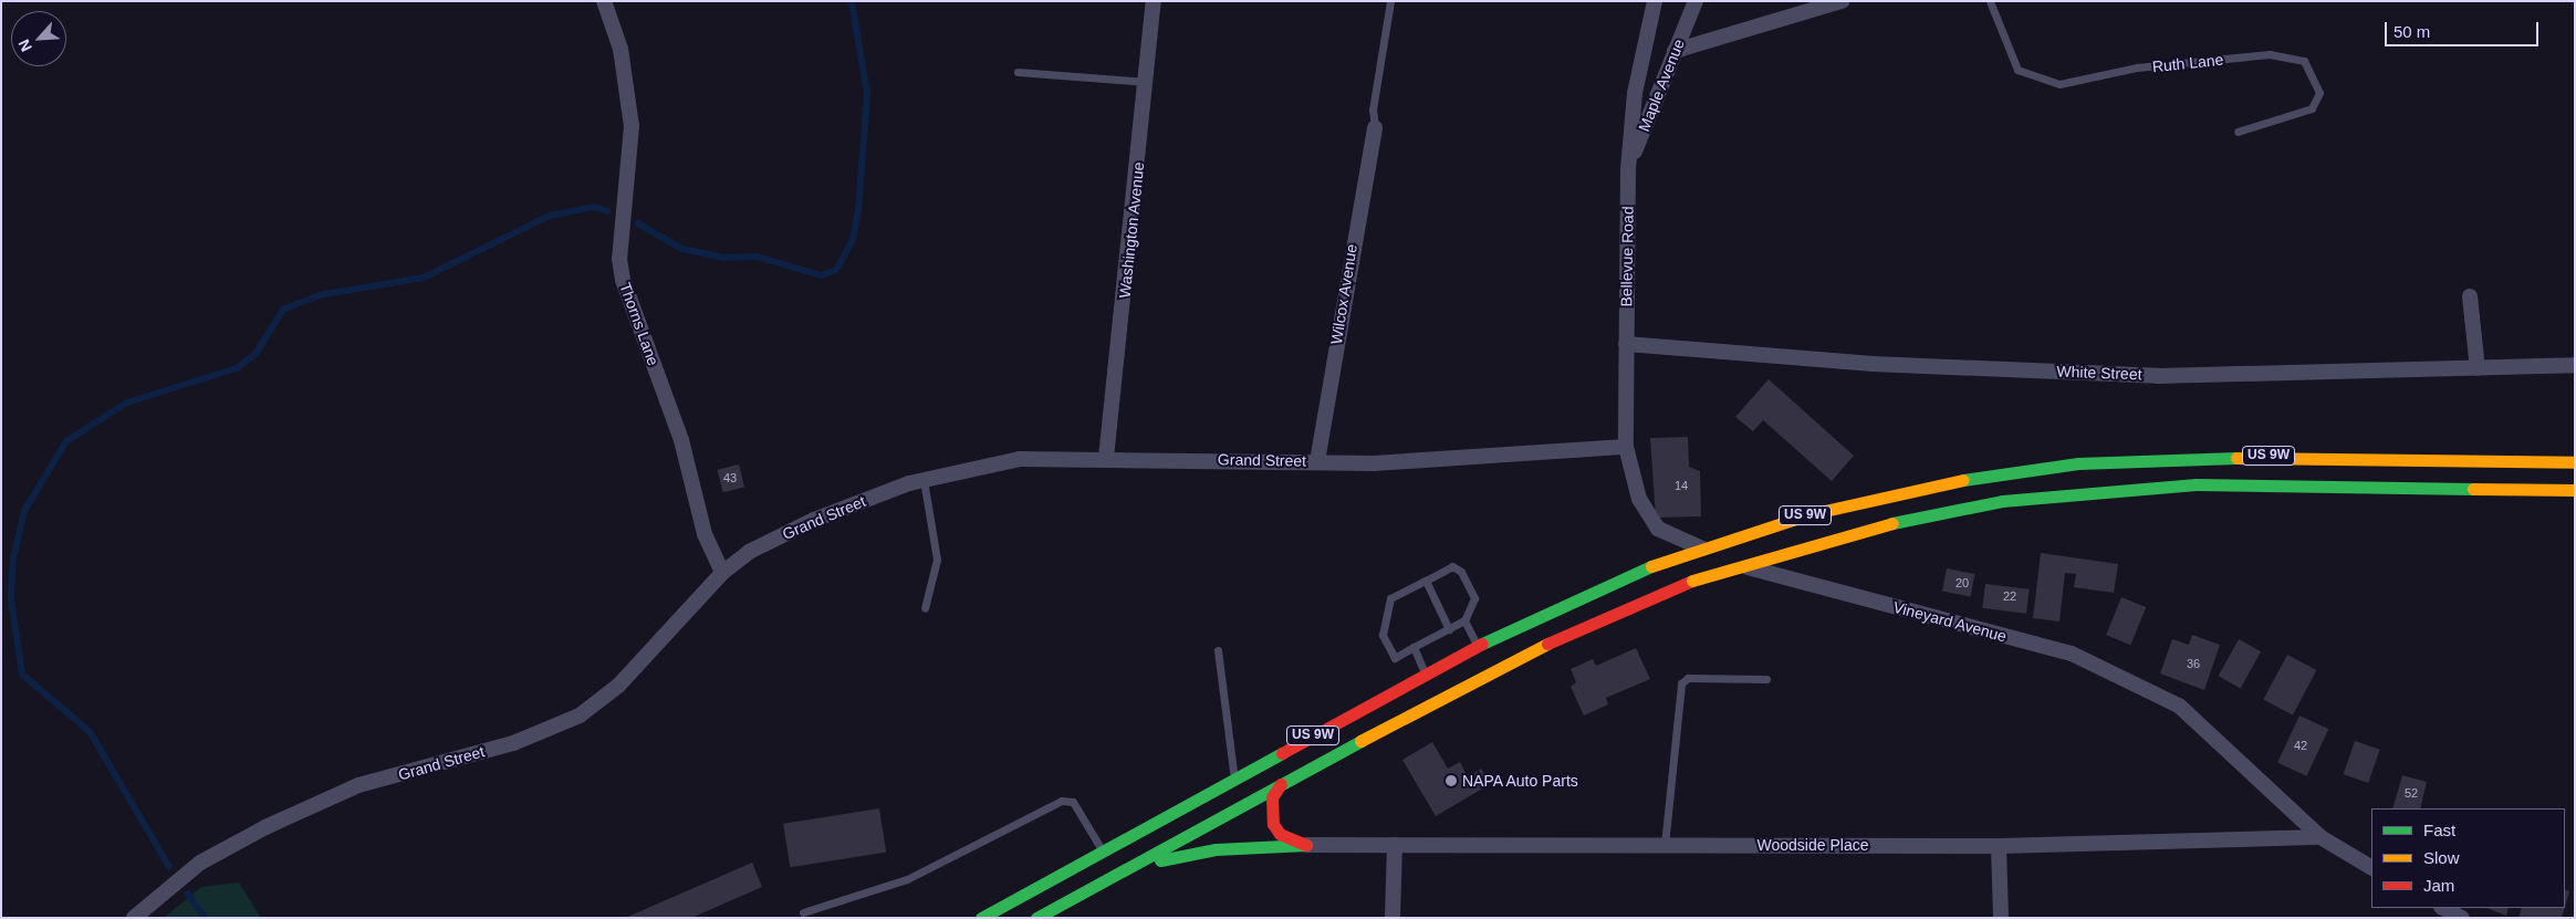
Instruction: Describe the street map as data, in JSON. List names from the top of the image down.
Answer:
{
  "streets": {
    "highway": ["US 9W"],
    "street": [
      "Maple Avenue",
      "Washington Avenue",
      "Bellevue Road",
      "Wilcox Avenue",
      "Thorns Lane",
      "White Street",
      "Grand Street",
      "Vineyard Avenue",
      "Woodside Place"
    ],
    "lane": ["Ruth Lane"]
  },
  "crossings": [
    ["Maple Avenue", "Bellevue Road"],
    ["Washington Avenue", "Grand Street"],
    ["Bellevue Road", "White Street"],
    ["Bellevue Road", "Vineyard Avenue"],
    ["Wilcox Avenue", "Grand Street"],
    ["Thorns Lane", "Grand Street"],
    ["White Street", "Vineyard Avenue"],
    ["Grand Street", "Vineyard Avenue"],
    ["Vineyard Avenue", "Woodside Place"]
  ],
  "places": ["NAPA Auto Parts"],
  "house_numbers": [
    "43",
    "14",
    "20",
    "22",
    "36",
    "42",
    "52"
  ],
  "legend": ["Fast", "Slow", "Jam"],
  "scale_bar": "50 m",
  "north": "bottom left"
}
